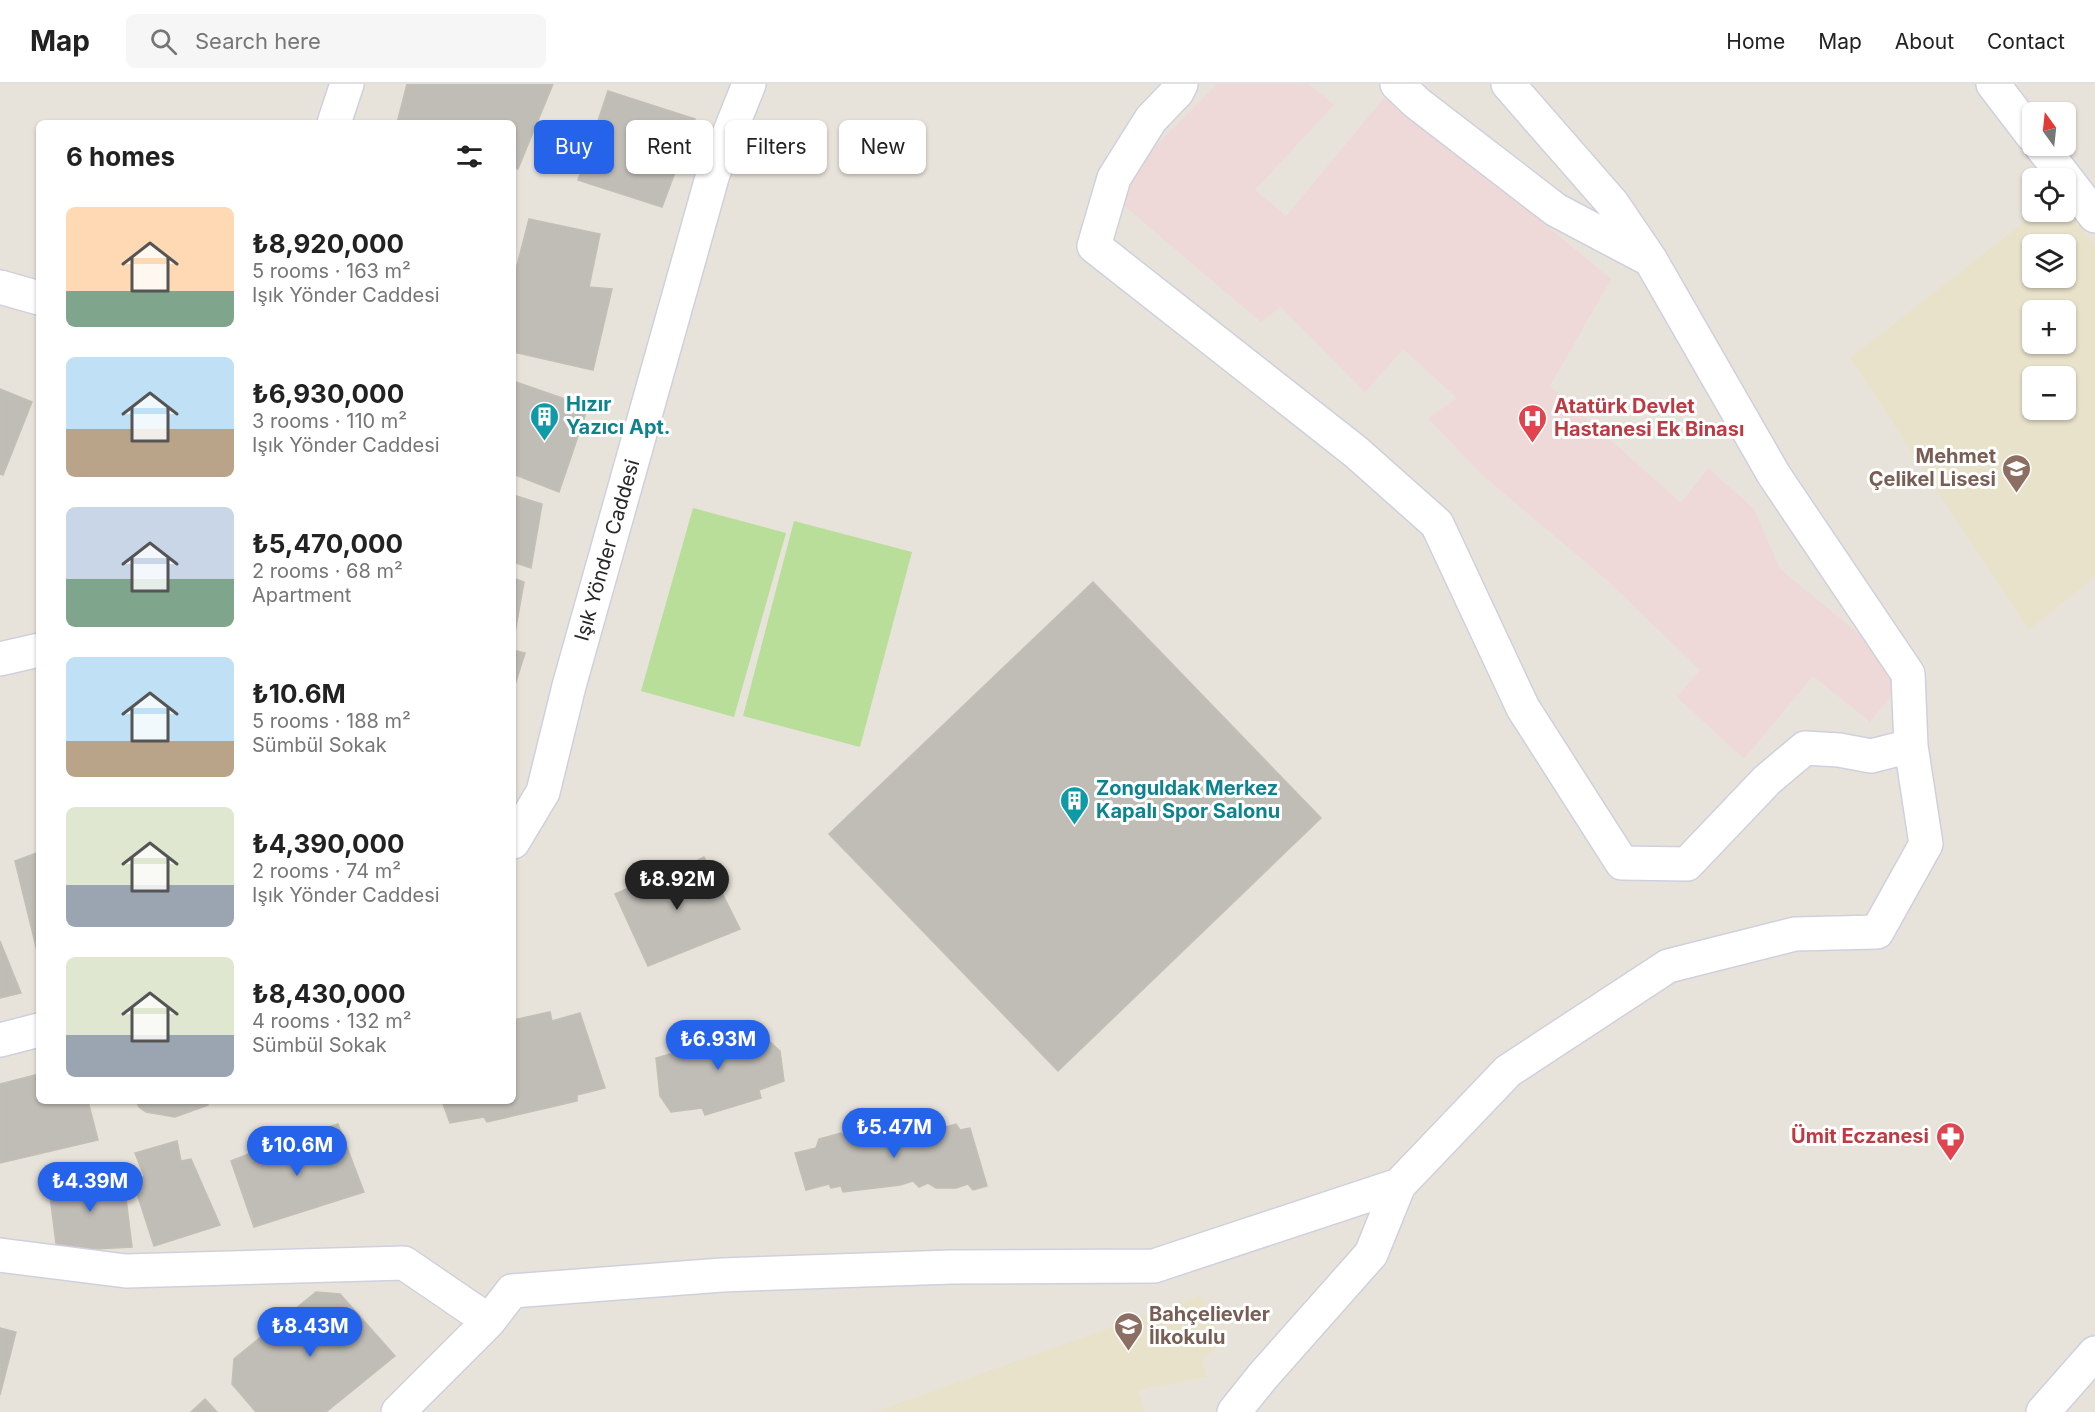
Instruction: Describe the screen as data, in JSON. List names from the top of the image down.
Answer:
{
  "streets": {
    "street": ["Işık Yönder Caddesi"]
  },
  "places": {
    "building": ["Hızır Yazıcı Apt.", "Zonguldak Merkez Kapalı Spor Salonu"],
    "hospital": ["Atatürk Devlet Hastanesi Ek Binası"],
    "school or university": ["Mehmet Çelikel Lisesi", "Bahçelievler İlkokulu"],
    "pharmacy": ["Ümit Eczanesi"]
  },
  "north": "top",
  "page": {
    "header": "Map",
    "search": "Search here",
    "nav": [
      "Home",
      "Map",
      "About",
      "Contact"
    ],
    "map_buttons": ["+", "−"],
    "chip": [
      "Buy",
      "Rent",
      "Filters",
      "New"
    ],
    "heading": "6 homes",
    "list": [
      {
        "name": "₺8,920,000",
        "note": "5 rooms · 163 m² · Işık Yönder Caddesi"
      },
      {
        "name": "₺6,930,000",
        "note": "3 rooms · 110 m² · Işık Yönder Caddesi"
      },
      {
        "name": "₺5,470,000",
        "note": "2 rooms · 68 m² · Apartment"
      },
      {
        "name": "₺10.6M",
        "note": "5 rooms · 188 m² · Sümbül Sokak"
      },
      {
        "name": "₺4,390,000",
        "note": "2 rooms · 74 m² · Işık Yönder Caddesi"
      },
      {
        "name": "₺8,430,000",
        "note": "4 rooms · 132 m² · Sümbül Sokak"
      }
    ],
    "price": [
      "₺8.92M",
      "₺6.93M",
      "₺5.47M",
      "₺10.6M",
      "₺4.39M",
      "₺8.43M"
    ]
  }
}
